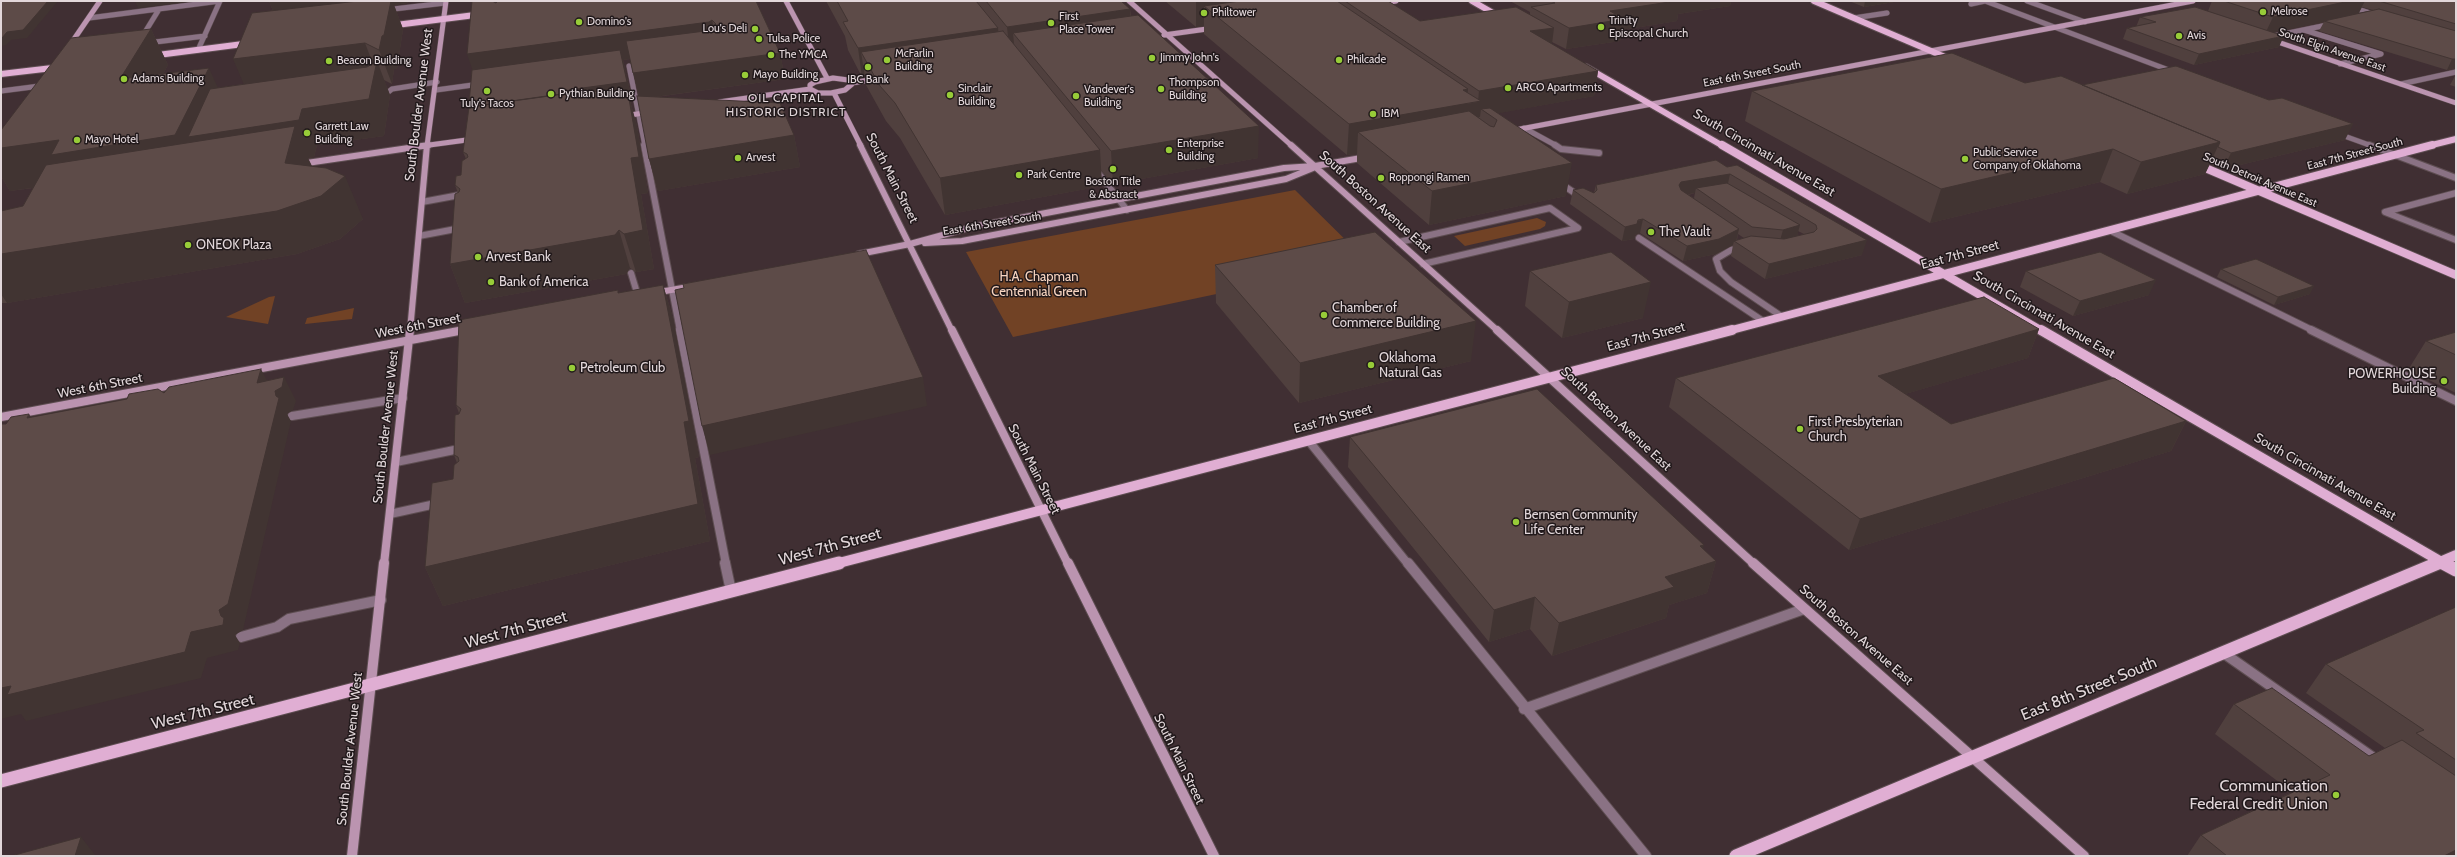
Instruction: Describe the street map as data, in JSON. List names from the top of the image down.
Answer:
{
  "streets": {
    "main road": [
      "South Cincinnati Avenue East",
      "East 7th Street South",
      "South Detroit Avenue East",
      "East 7th Street",
      "West 7th Street",
      "East 8th Street South"
    ],
    "street": [
      "South Elgin Avenue East",
      "East 6th Street South",
      "South Boulder Avenue West",
      "South Main Street",
      "South Boston Avenue East",
      "West 6th Street"
    ]
  },
  "crossings": [
    ["East 6th Street South", "South Cincinnati Avenue East"],
    ["East 6th Street South", "South Main Street"],
    ["East 6th Street South", "South Boston Avenue East"],
    ["South Boulder Avenue West", "West 6th Street"],
    ["South Boulder Avenue West", "West 7th Street"],
    ["South Cincinnati Avenue East", "East 7th Street"],
    ["South Cincinnati Avenue East", "East 8th Street South"],
    ["East 7th Street South", "South Detroit Avenue East"],
    ["East 7th Street South", "East 7th Street"],
    ["South Main Street", "East 7th Street"],
    ["South Main Street", "West 7th Street"],
    ["South Detroit Avenue East", "East 7th Street"],
    ["South Boston Avenue East", "East 7th Street"],
    ["South Boston Avenue East", "East 8th Street South"],
    ["East 7th Street", "West 7th Street"]
  ],
  "districts": ["OIL CAPITAL HISTORIC DISTRICT"],
  "parks": ["H.A. Chapman Centennial Green"],
  "places": [
    "Melrose",
    "Philtower",
    "Domino's",
    "First Place Tower",
    "Trinity Episcopal Church",
    "Lou's Deli",
    "Avis",
    "Tulsa Police",
    "The YMCA",
    "Jimmy John's",
    "McFarlin Building",
    "Philcade",
    "Beacon Building",
    "IBC Bank",
    "Mayo Building",
    "Adams Building",
    "ARCO Apartments",
    "Thompson Building",
    "Tuly's Tacos",
    "Pythian Building",
    "Sinclair Building",
    "Vandever's Building",
    "IBM",
    "Garrett Law Building",
    "Mayo Hotel",
    "Enterprise Building",
    "Arvest",
    "Public Service Company of Oklahoma",
    "Boston Title & Abstract",
    "Park Centre",
    "Roppongi Ramen",
    "The Vault",
    "ONEOK Plaza",
    "Arvest Bank",
    "Bank of America",
    "Chamber of Commerce Building",
    "Oklahoma Natural Gas",
    "Petroleum Club",
    "POWERHOUSE Building",
    "First Presbyterian Church",
    "Bernsen Community Life Center",
    "Communication Federal Credit Union"
  ]
}
